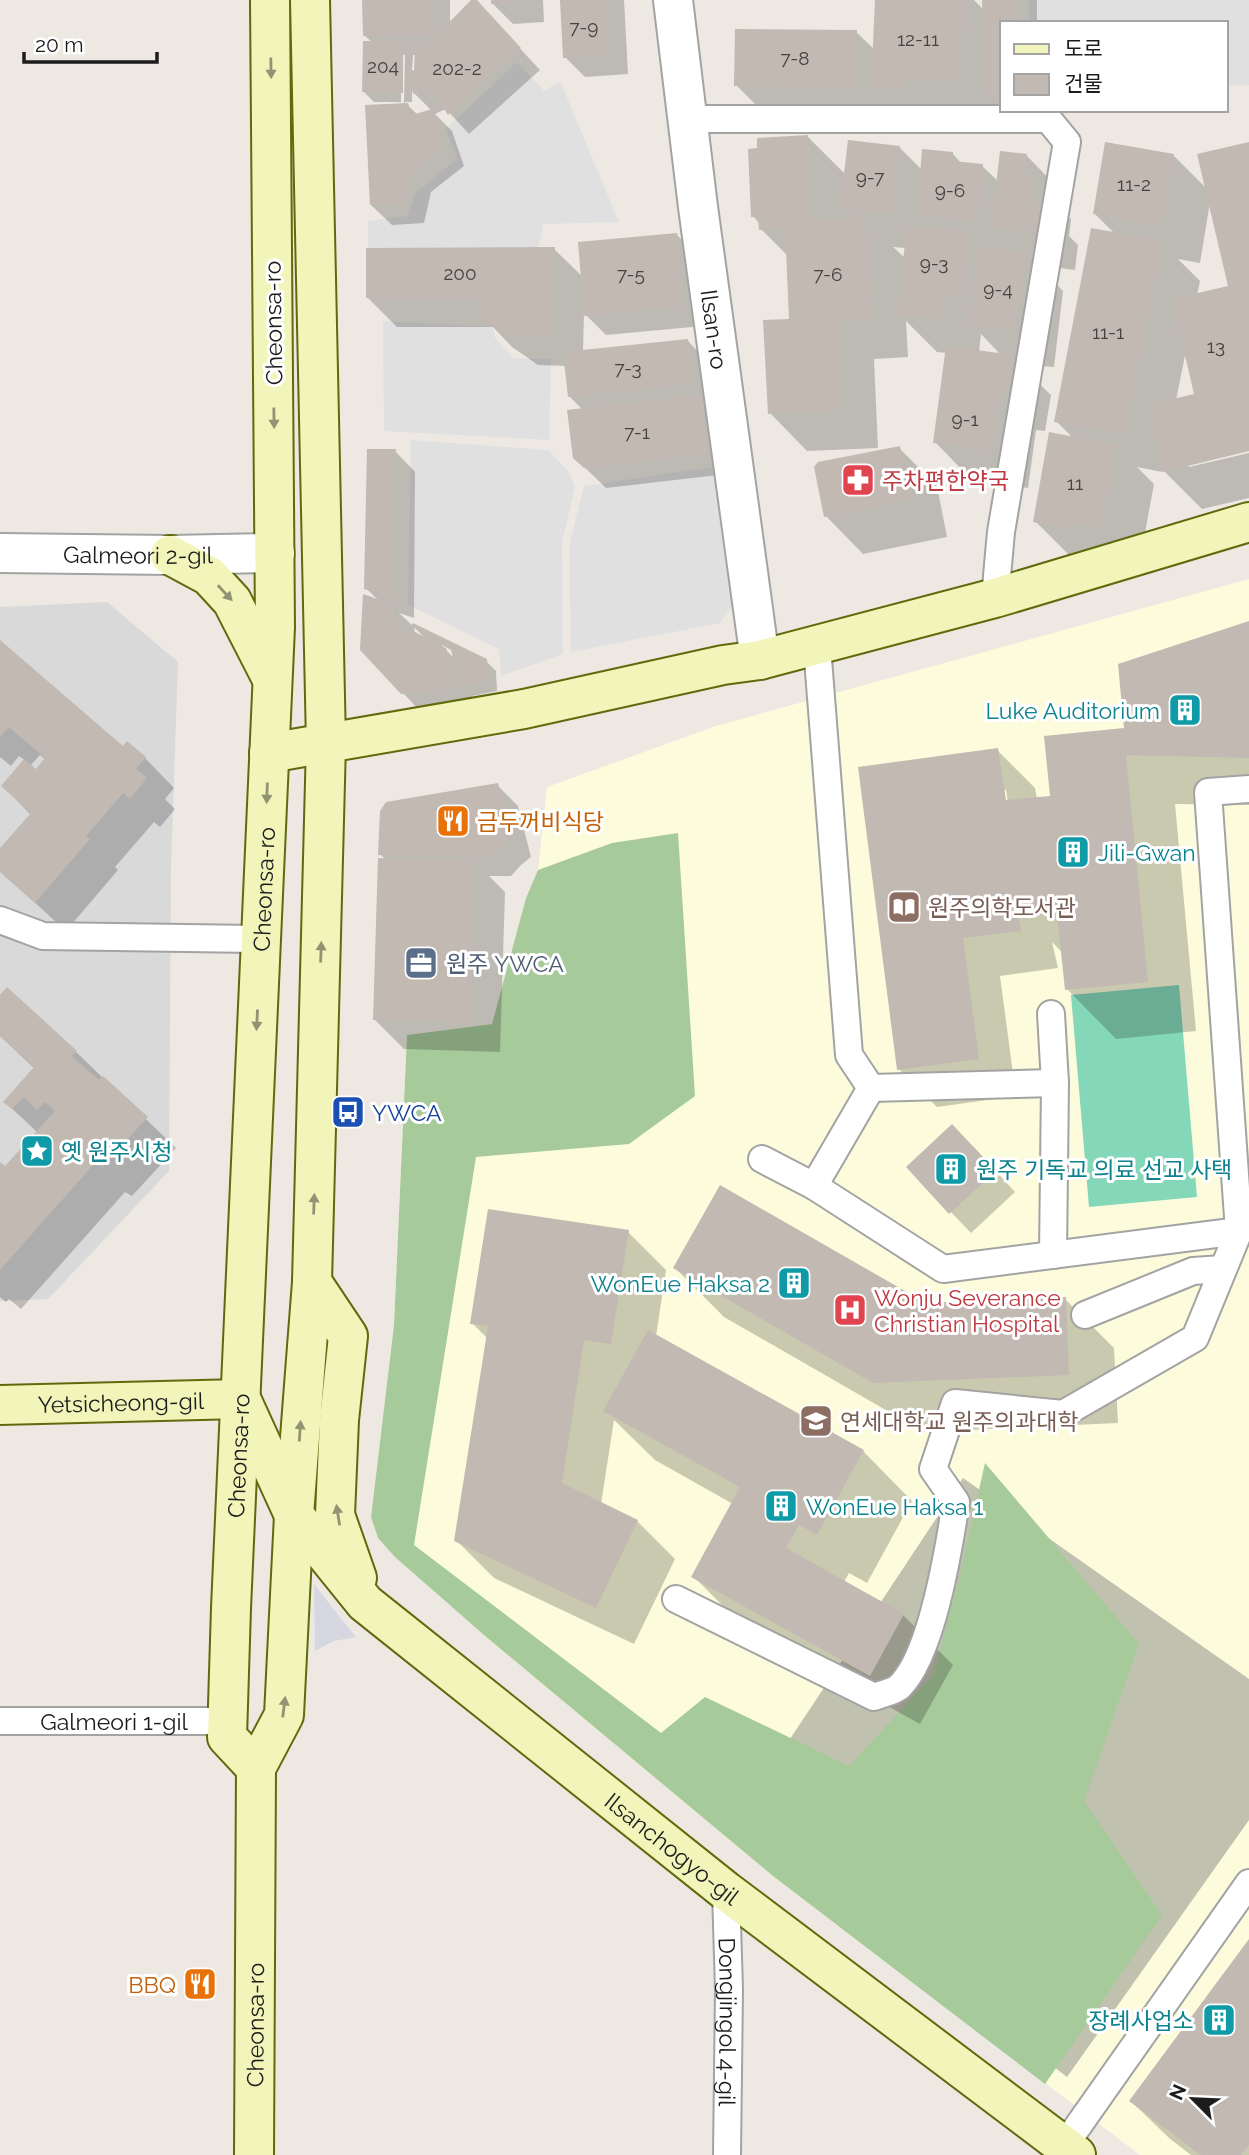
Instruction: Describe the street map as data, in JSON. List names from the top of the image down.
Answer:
{
  "streets": {
    "street": [
      "Cheonsa-ro",
      "Ilsan-ro",
      "Galmeori 2-gil",
      "Yetsicheong-gil",
      "Ilsanchogyo-gil"
    ],
    "lane": ["Galmeori 1-gil", "Dongjingol 4-gil"]
  },
  "crossings": [
    ["Cheonsa-ro", "Galmeori 2-gil"],
    ["Cheonsa-ro", "Yetsicheong-gil"],
    ["Cheonsa-ro", "Galmeori 1-gil"],
    ["Cheonsa-ro", "Ilsanchogyo-gil"],
    ["Ilsanchogyo-gil", "Dongjingol 4-gil"]
  ],
  "places": {
    "pharmacy": ["주차편한약국"],
    "building": [
      "Luke Auditorium",
      "Jili-Gwan",
      "원주 기독교 의료 선교 사택",
      "WonEue Haksa 2",
      "WonEue Haksa 1",
      "장례사업소"
    ],
    "restaurant": ["금두꺼비식당", "BBQ"],
    "library": ["원주의학도서관"],
    "office": ["원주 YWCA"],
    "bus stop": ["YWCA"],
    "place": ["옛 원주시청"],
    "hospital": ["Wonju Severance Christian Hospital"],
    "school or university": ["연세대학교 원주의과대학"]
  },
  "house_numbers": [
    "7-9",
    "12-11",
    "7-8",
    "204",
    "202-2",
    "9-7",
    "11-2",
    "9-6",
    "9-3",
    "200",
    "7-5",
    "7-6",
    "9-4",
    "11-1",
    "13",
    "7-3",
    "9-1",
    "7-1",
    "11"
  ],
  "legend": ["도로", "건물"],
  "scale_bar": "20 m",
  "north": "top left"
}
